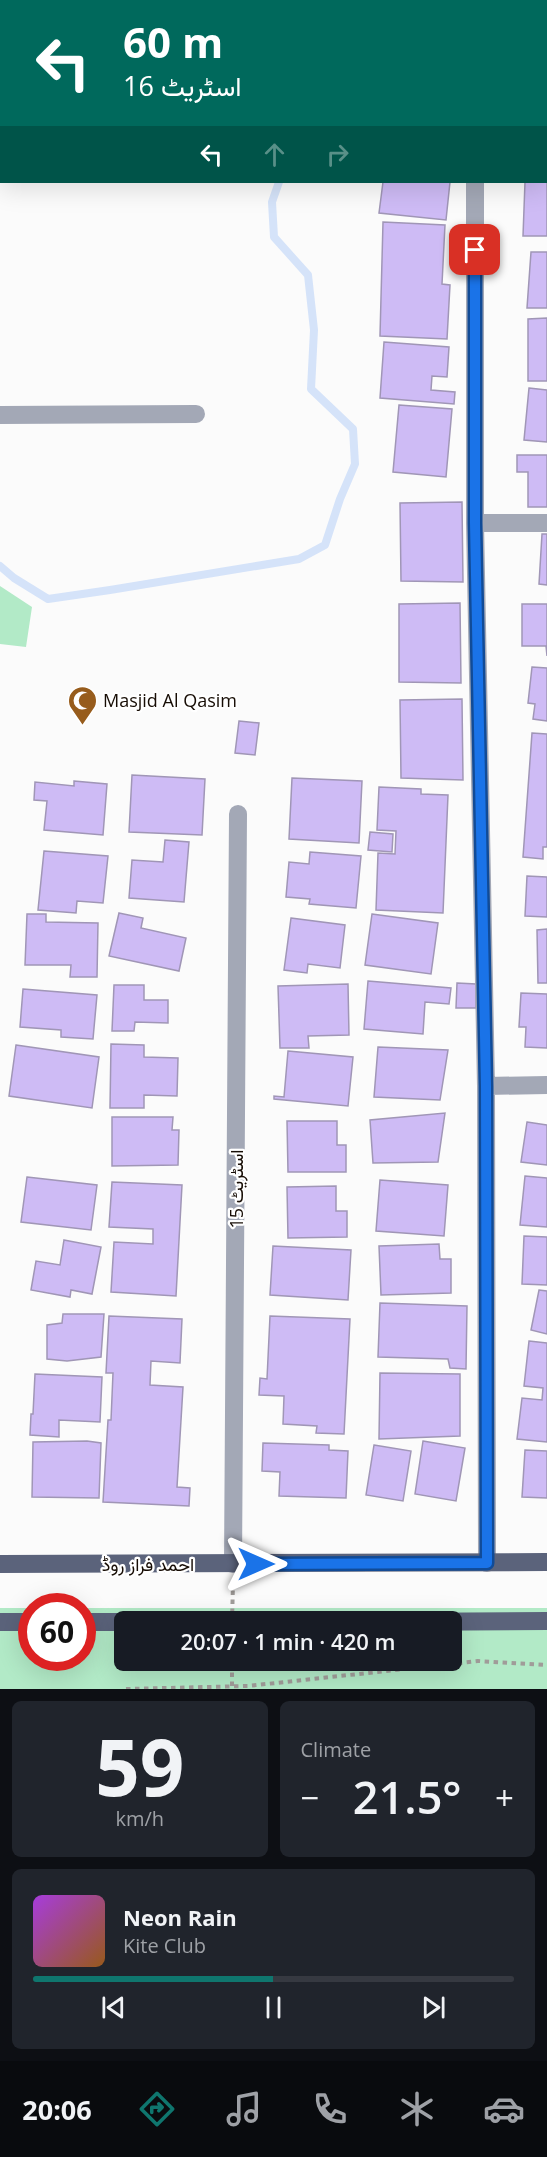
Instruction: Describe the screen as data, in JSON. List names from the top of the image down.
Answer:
{
  "streets": {
    "main road": ["احمد فراز روڈ"],
    "street": ["اسٹریٹ 15"]
  },
  "crossings": [
    ["اسٹریٹ 15", "احمد فراز روڈ"]
  ],
  "places": {
    "mosque": ["Masjid Al Qasim"]
  },
  "page": {
    "turn": ["60 m", "اسٹریٹ 16"],
    "limit": "60",
    "trip": "20:07 · 1 min · 420 m",
    "tile": [
      ["59", "km/h"],
      "Climate"
    ],
    "heat": ["−", "21.5°", "+"],
    "song": ["Neon Rain", "Kite Club"],
    "tabs": "20:06"
  }
}
